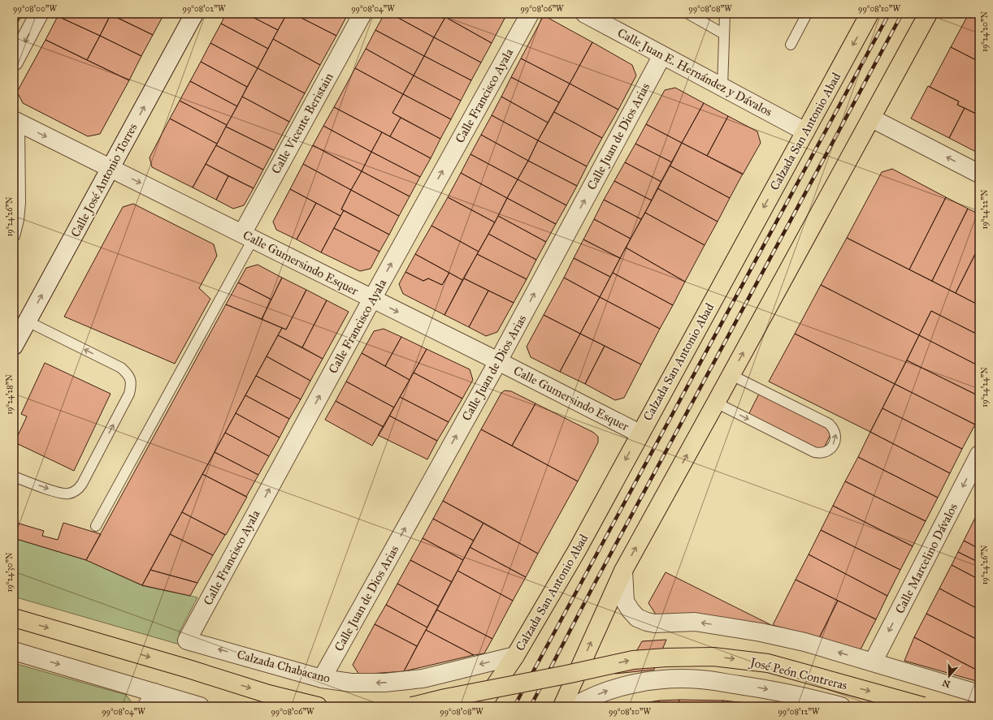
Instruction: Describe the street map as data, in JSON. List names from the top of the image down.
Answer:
{
  "streets": {
    "main road": ["Calzada San Antonio Abad", "José Peón Contreras"],
    "street": [
      "Calle Juan E. Hernández y Dávalos",
      "Calle Francisco Ayala",
      "Calle Vicente Beristain",
      "Calle Juan de Dios Arias",
      "Calle José Antonio Torres",
      "Calle Gumersindo Esquer",
      "Calle Marcelino Dávalos",
      "Calzada Chabacano"
    ]
  },
  "crossings": [
    ["Calle Juan E. Hernández y Dávalos", "Calzada San Antonio Abad"],
    ["Calle Juan E. Hernández y Dávalos", "Calle Juan de Dios Arias"],
    ["Calle Francisco Ayala", "Calle Gumersindo Esquer"],
    ["Calle Francisco Ayala", "Calzada Chabacano"],
    ["Calle Vicente Beristain", "Calle Gumersindo Esquer"],
    ["Calzada San Antonio Abad", "Calle Gumersindo Esquer"],
    ["Calzada San Antonio Abad", "Calzada Chabacano"],
    ["Calle Juan de Dios Arias", "Calle Gumersindo Esquer"],
    ["Calle Juan de Dios Arias", "Calzada Chabacano"],
    ["Calle José Antonio Torres", "Calle Gumersindo Esquer"]
  ],
  "one_way": [
    "Calle Francisco Ayala",
    "Calle Juan de Dios Arias",
    "Calle José Antonio Torres",
    "Calle Gumersindo Esquer",
    "Calle Marcelino Dávalos",
    "Calzada Chabacano",
    "José Peón Contreras"
  ],
  "north": "bottom",
  "coordinates": [
    "99°08'00\"W",
    "99°08'02\"W",
    "99°08'04\"W",
    "99°08'06\"W",
    "99°08'08\"W",
    "99°08'10\"W",
    "19°24'20\"N",
    "19°24'22\"N",
    "19°24'26\"N",
    "19°24'24\"N",
    "19°24'28\"N",
    "19°24'30\"N",
    "99°08'12\"W"
  ]
}
